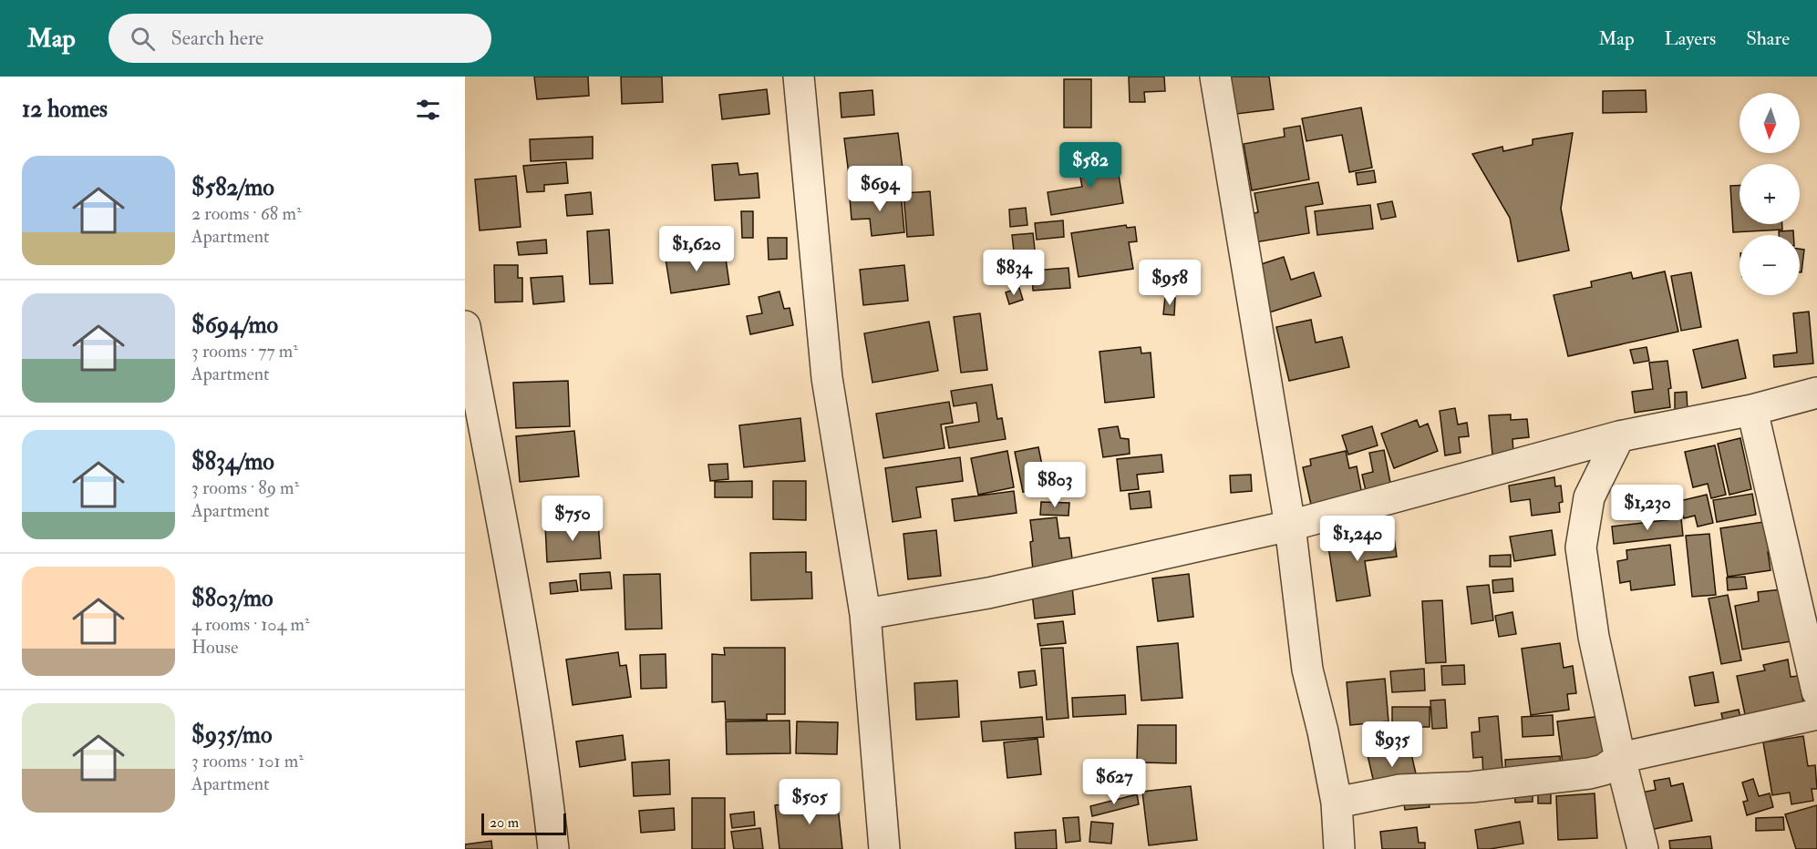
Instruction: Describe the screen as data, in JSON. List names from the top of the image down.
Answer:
{
  "scale_bar": "20 m",
  "north": "bottom",
  "page": {
    "header": "Map",
    "search": "Search here",
    "nav": ["Map", "Layers", "Share"],
    "heading": "12 homes",
    "map_buttons": ["+", "−"],
    "list": [
      {
        "name": "$582/mo",
        "note": "2 rooms · 68 m² · Apartment"
      },
      {
        "name": "$694/mo",
        "note": "3 rooms · 77 m² · Apartment"
      },
      {
        "name": "$834/mo",
        "note": "3 rooms · 89 m² · Apartment"
      },
      {
        "name": "$803/mo",
        "note": "4 rooms · 104 m² · House"
      },
      {
        "name": "$935/mo",
        "note": "3 rooms · 101 m² · Apartment"
      }
    ],
    "price": [
      "$582",
      "$694",
      "$1,620",
      "$834",
      "$958",
      "$803",
      "$1,230",
      "$750",
      "$1,240",
      "$935",
      "$627",
      "$505"
    ],
    "scale": "20 m"
  }
}
